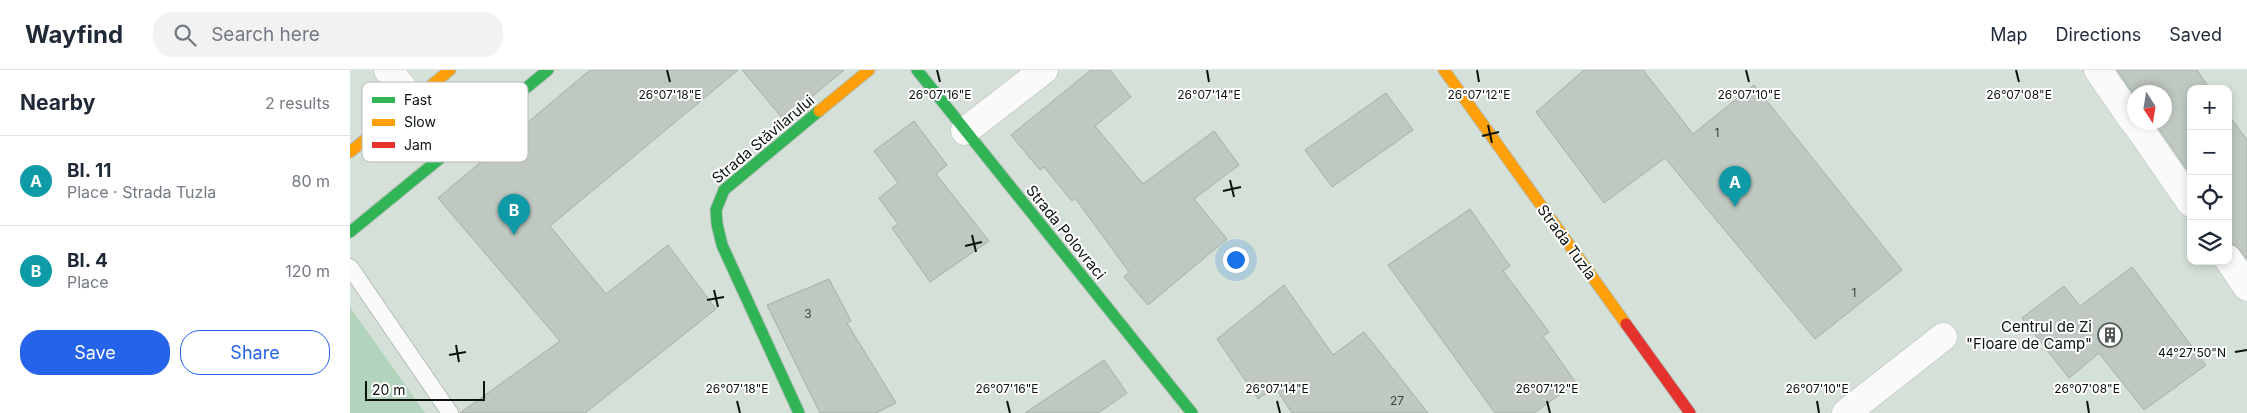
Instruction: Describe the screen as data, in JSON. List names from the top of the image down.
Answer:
{
  "streets": {
    "street": ["Strada Stăvilarului", "Strada Polovraci", "Strada Tuzla"]
  },
  "places": {
    "building": ["Centrul de Zi \"Floare de Camp\""]
  },
  "house_numbers": [
    "1",
    "1",
    "3",
    "27"
  ],
  "legend": ["Fast", "Slow", "Jam"],
  "scale_bar": "20 m",
  "north": "bottom",
  "page": {
    "header": "Wayfind",
    "search": "Search here",
    "nav": ["Map", "Directions", "Saved"],
    "heading": ["Nearby", "2 results"],
    "map_buttons": ["+", "−"],
    "list": [
      {
        "mark": "A",
        "name": "Bl. 11",
        "note": "Place · Strada Tuzla",
        "value": "80 m"
      },
      {
        "mark": "B",
        "name": "Bl. 4",
        "note": "Place",
        "value": "120 m"
      }
    ],
    "pins": ["A", "B"],
    "buttons": ["Save", "Share"],
    "scale": "20 m"
  },
  "coordinates": [
    "26°07'18\"E",
    "26°07'16\"E",
    "26°07'14\"E",
    "26°07'12\"E",
    "26°07'10\"E",
    "26°07'08\"E",
    "44°27'50\"N"
  ]
}
